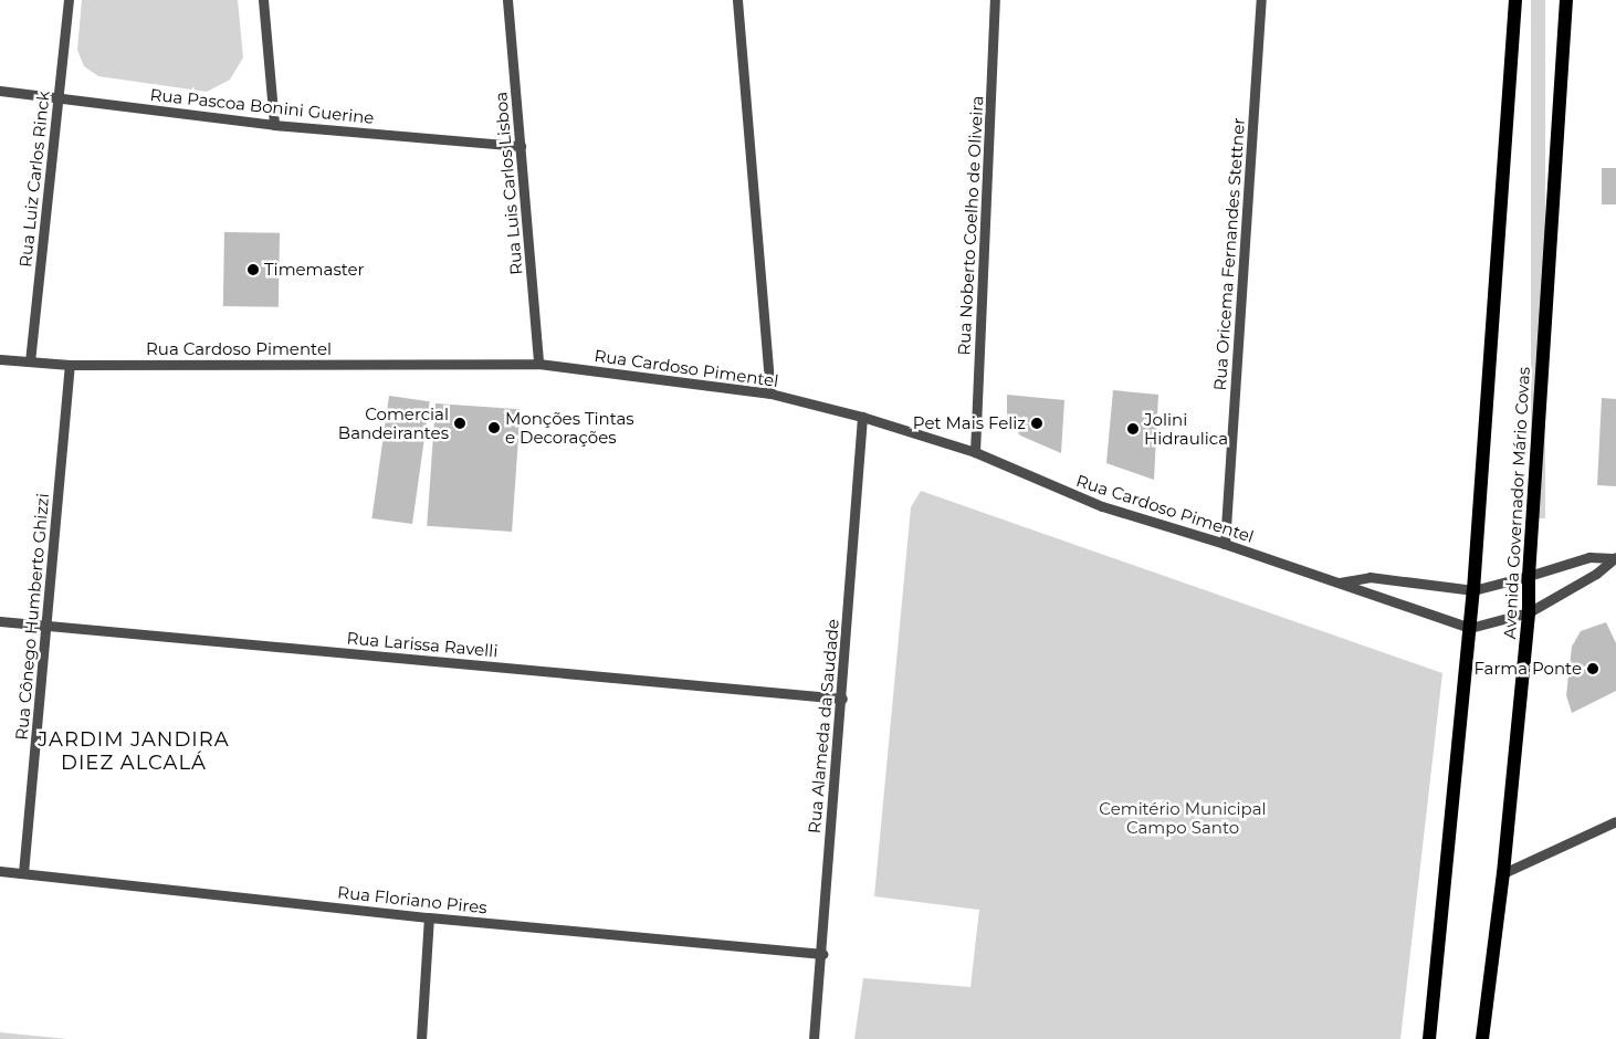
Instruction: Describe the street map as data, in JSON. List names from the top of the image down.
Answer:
{
  "streets": {
    "main road": ["Avenida Governador Mário Covas"],
    "street": [
      "Rua Pascoa Bonini Guerine",
      "Rua Luiz Carlos Rinck",
      "Rua Luis Carlos Lisboa",
      "Rua Noberto Coelho de Oliveira",
      "Rua Oricema Fernandes Stettner",
      "Rua Cardoso Pimentel",
      "Rua Cônego Humberto Ghizzi",
      "Rua Larissa Ravelli",
      "Rua Alameda da Saudade",
      "Rua Floriano Pires"
    ]
  },
  "crossings": [
    ["Rua Pascoa Bonini Guerine", "Rua Luiz Carlos Rinck"],
    ["Rua Pascoa Bonini Guerine", "Rua Luis Carlos Lisboa"],
    ["Rua Luiz Carlos Rinck", "Rua Cardoso Pimentel"],
    ["Rua Luis Carlos Lisboa", "Rua Cardoso Pimentel"],
    ["Rua Noberto Coelho de Oliveira", "Rua Cardoso Pimentel"],
    ["Rua Oricema Fernandes Stettner", "Rua Cardoso Pimentel"],
    ["Rua Cardoso Pimentel", "Avenida Governador Mário Covas"],
    ["Rua Cardoso Pimentel", "Rua Cônego Humberto Ghizzi"],
    ["Rua Cardoso Pimentel", "Rua Alameda da Saudade"],
    ["Rua Cônego Humberto Ghizzi", "Rua Larissa Ravelli"],
    ["Rua Cônego Humberto Ghizzi", "Rua Floriano Pires"],
    ["Rua Larissa Ravelli", "Rua Alameda da Saudade"],
    ["Rua Alameda da Saudade", "Rua Floriano Pires"]
  ],
  "districts": ["JARDIM JANDIRA DIEZ ALCALÁ"],
  "parks": ["Cemitério Municipal Campo Santo"],
  "places": [
    "Timemaster",
    "Comercial Bandeirantes",
    "Pet Mais Feliz",
    "Monções Tintas e Decorações",
    "Jolini Hidraulica",
    "Farma Ponte"
  ]
}
